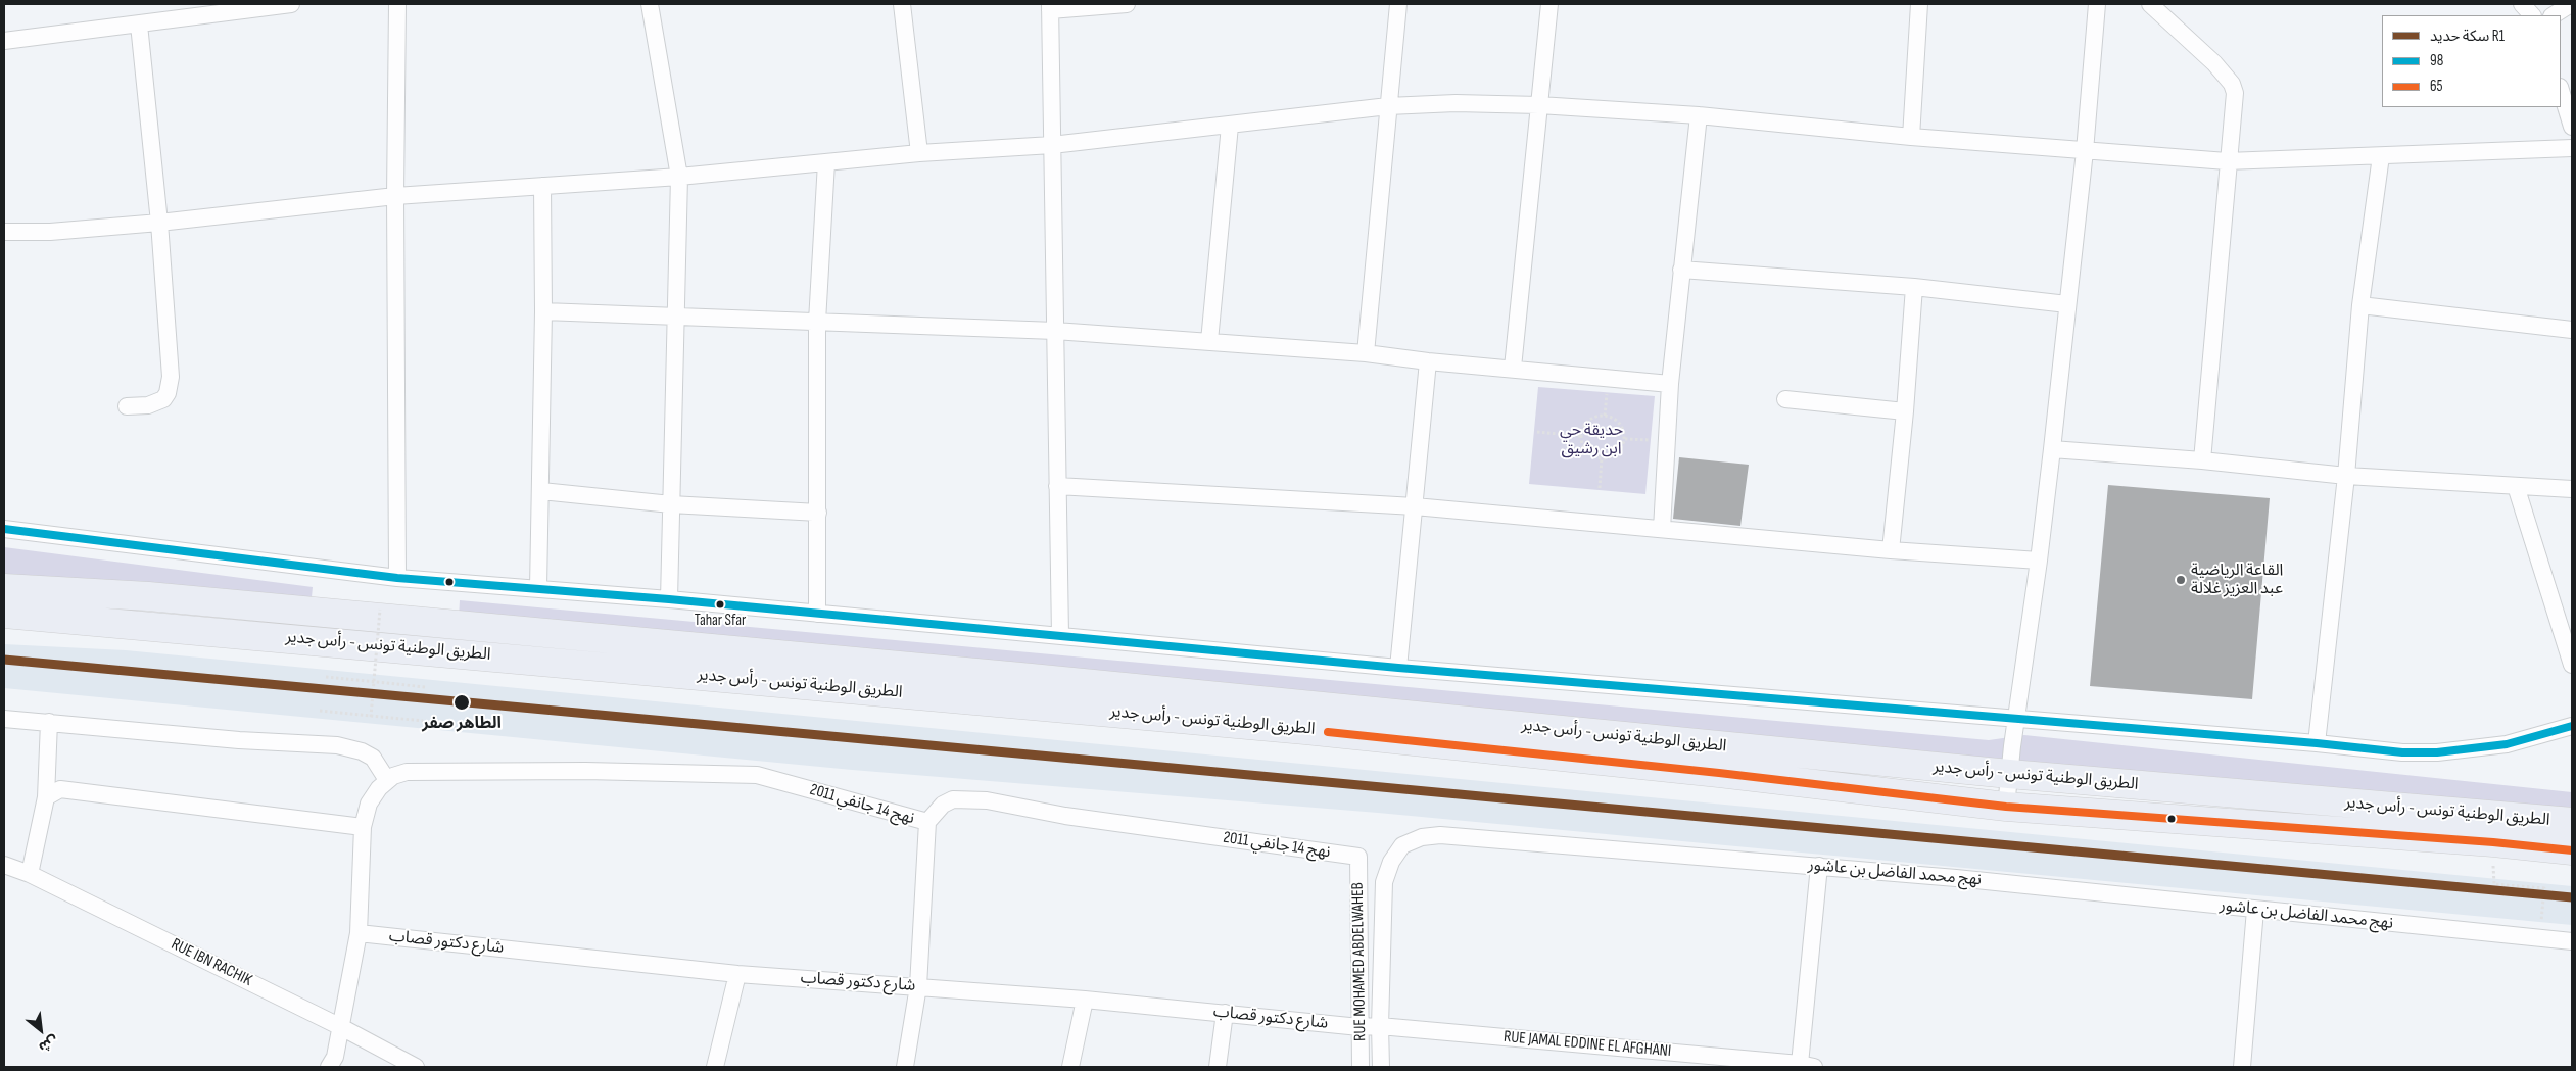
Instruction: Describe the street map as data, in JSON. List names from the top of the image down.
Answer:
{
  "streets": {
    "highway": ["الطريق الوطنية تونس - رأس جدير"],
    "street": [
      "نهج 14 جانفي 2011",
      "نهج محمد الفاضل بن عاشور",
      "شارع دكتور قصاب",
      "RUE MOHAMED ABDELWAHEB",
      "RUE IBN RACHIK",
      "RUE JAMAL EDDINE EL AFGHANI"
    ]
  },
  "crossings": [
    ["نهج 14 جانفي 2011", "RUE MOHAMED ABDELWAHEB"],
    ["نهج محمد الفاضل بن عاشور", "RUE JAMAL EDDINE EL AFGHANI"],
    ["شارع دكتور قصاب", "RUE MOHAMED ABDELWAHEB"],
    ["شارع دكتور قصاب", "RUE JAMAL EDDINE EL AFGHANI"],
    ["RUE MOHAMED ABDELWAHEB", "RUE JAMAL EDDINE EL AFGHANI"]
  ],
  "parks": ["حديقة حي ابن رشيق"],
  "places": ["القاعة الرياضية عبد العزيز غلالة", "Tahar Sfar", "الطاهر صفر"],
  "lines": ["transit line 98", "rail line R1", "transit line 65"],
  "legend": ["سكة حديد R1", "98", "65"],
  "north": "bottom right"
}
